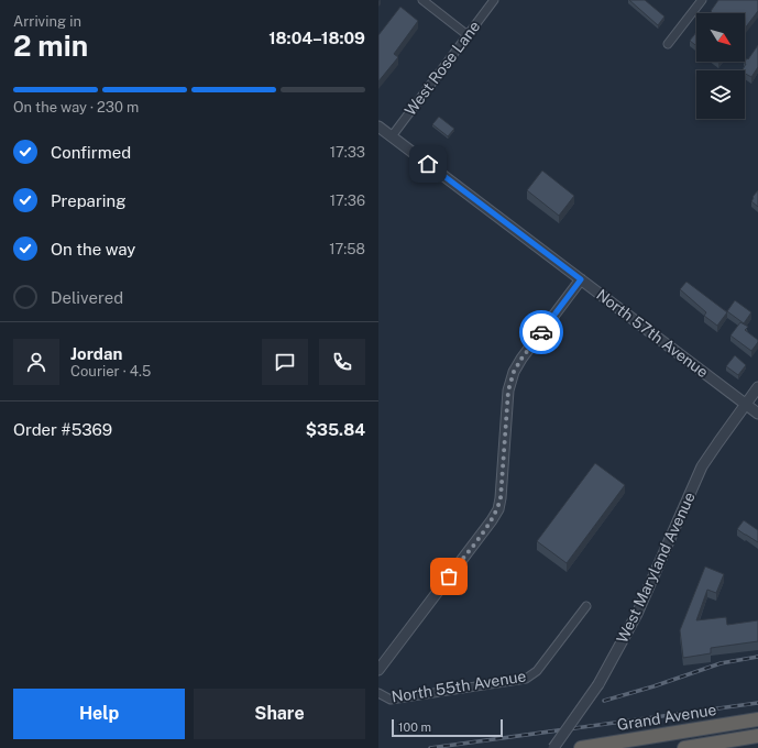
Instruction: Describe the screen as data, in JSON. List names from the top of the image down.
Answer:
{
  "streets": {
    "highway": ["Grand Avenue"],
    "street": [
      "West Rose Lane",
      "North 57th Avenue",
      "West Maryland Avenue",
      "North 55th Avenue"
    ]
  },
  "crossings": [
    ["West Rose Lane", "North 57th Avenue"],
    ["North 57th Avenue", "West Maryland Avenue"]
  ],
  "scale_bar": "100 m",
  "north": "bottom right",
  "page": {
    "heading": ["2 min", "Arriving in", "18:04–18:09"],
    "panel": [
      "Jordan",
      "Courier · 4.5",
      "Order #5369",
      "$35.84"
    ],
    "bar": "On the way · 230 m",
    "list": [
      ["Confirmed", "17:33"],
      ["Preparing", "17:36"],
      ["On the way", "17:58"],
      "Delivered"
    ],
    "buttons": ["Help", "Share"],
    "scale": "100 m"
  }
}
